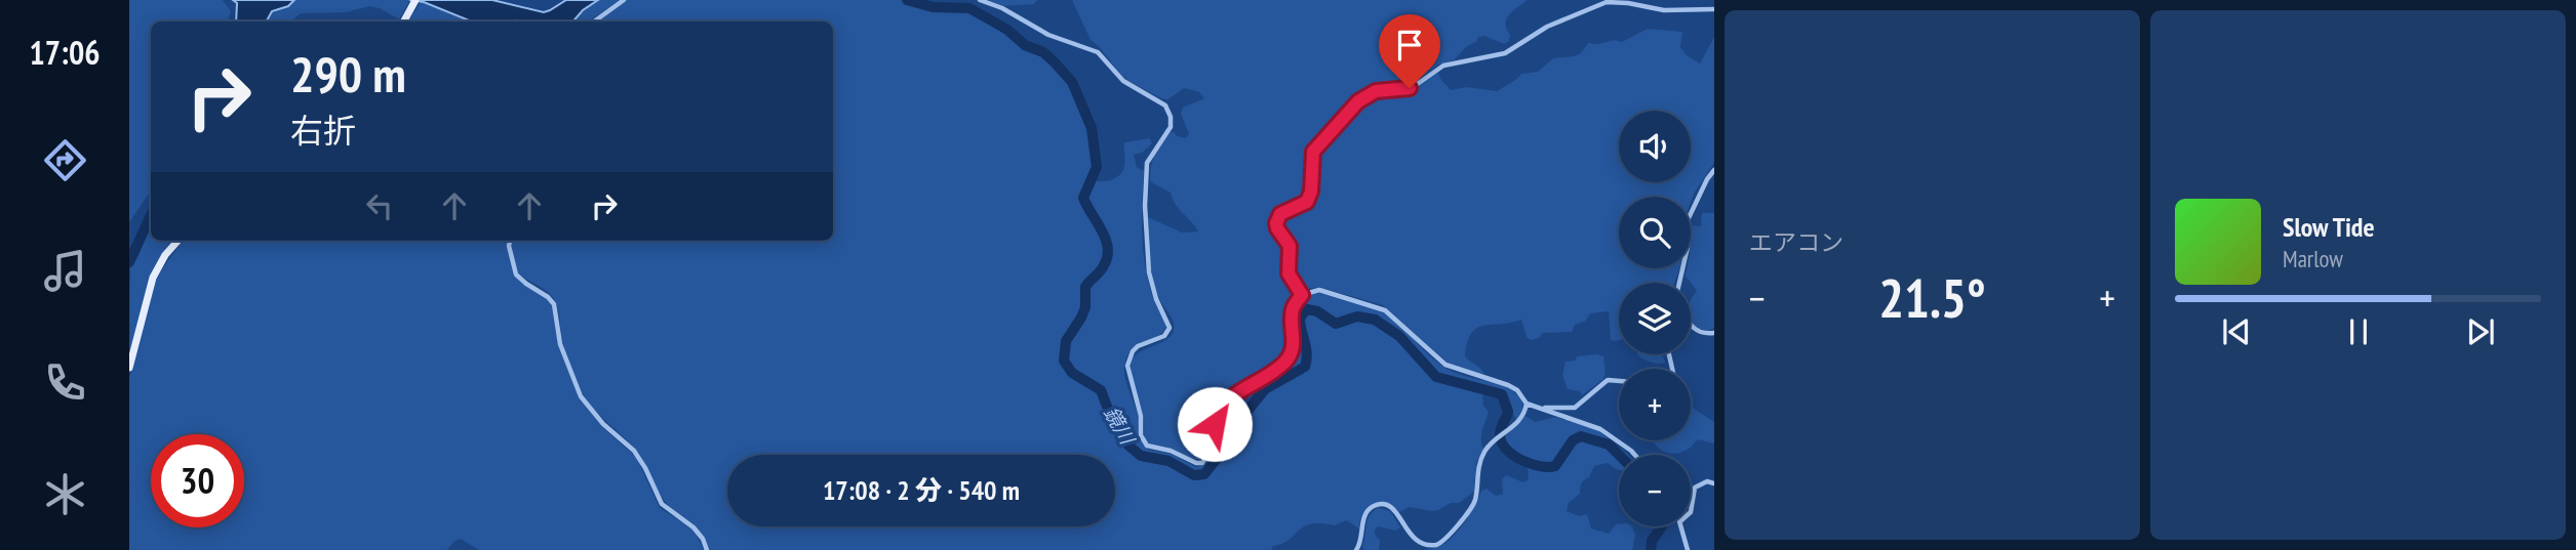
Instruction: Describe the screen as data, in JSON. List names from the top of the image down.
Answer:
{
  "water": ["鏡川"],
  "page": {
    "tabs": "17:06",
    "tile": "エアコン",
    "turn": ["290 m", "右折"],
    "map_buttons": ["+", "−"],
    "song": ["Slow Tide", "Marlow"],
    "heat": ["−", "21.5°", "+"],
    "limit": "30",
    "trip": "17:08 · 2 分 · 540 m"
  }
}
